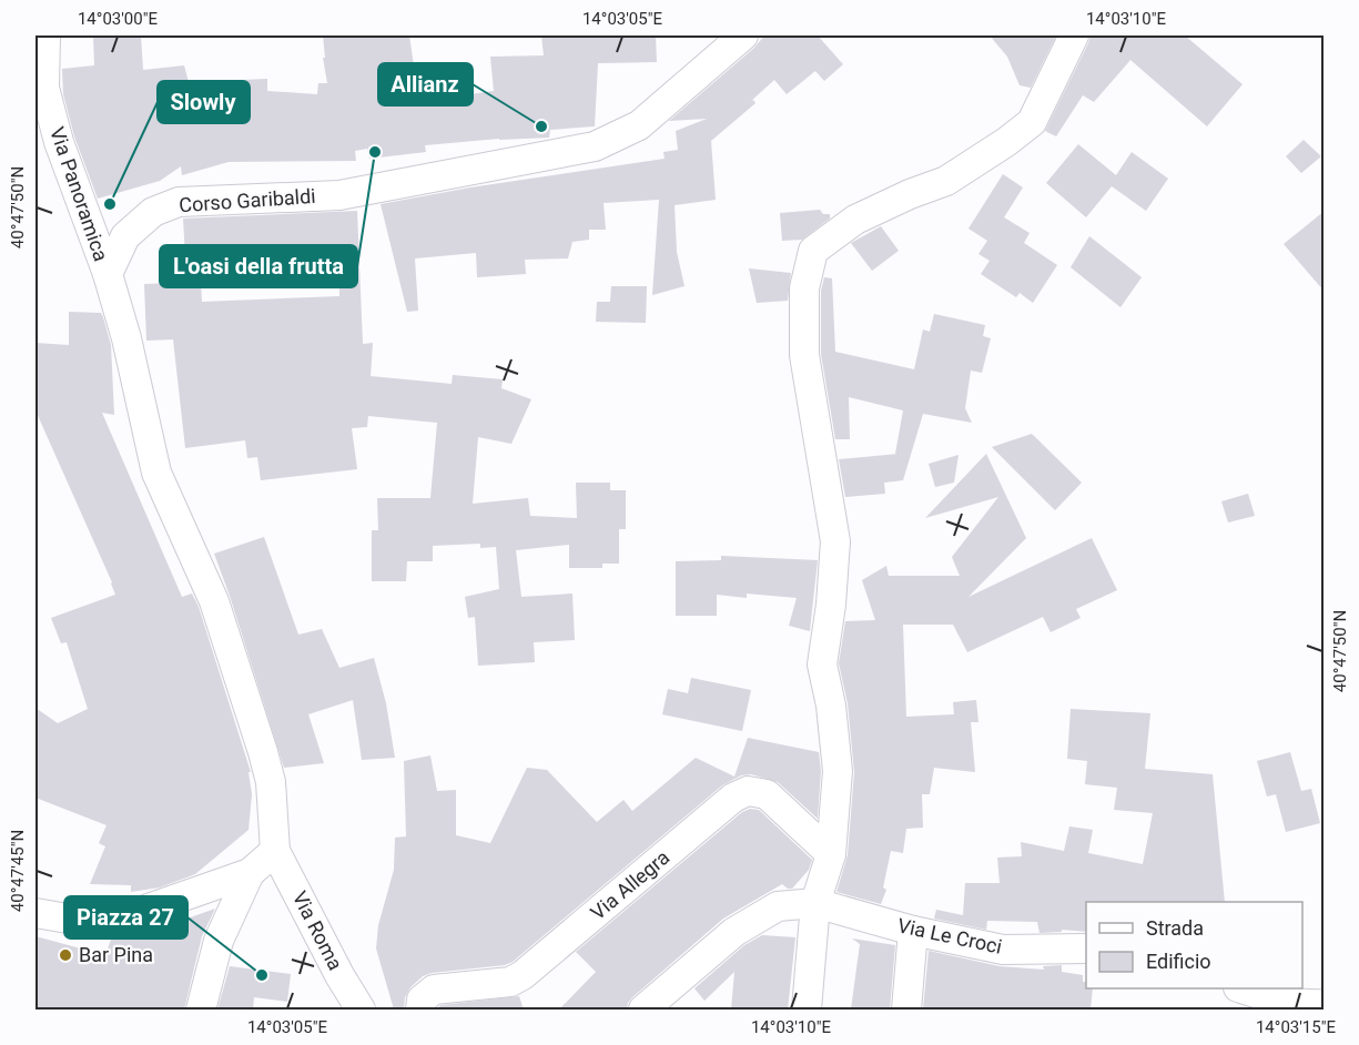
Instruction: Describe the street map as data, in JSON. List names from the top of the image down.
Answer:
{
  "streets": {
    "street": [
      "Via Panoramica",
      "Corso Garibaldi",
      "Via Allegra",
      "Via Roma",
      "Via Le Croci"
    ]
  },
  "crossings": [
    ["Via Panoramica", "Corso Garibaldi"]
  ],
  "places": [
    "Allianz",
    "L'oasi della frutta",
    "Slowly",
    "Bar Pina",
    "Piazza 27"
  ],
  "legend": ["Strada", "Edificio"],
  "coordinates": [
    "14°03'00\"E",
    "14°03'05\"E",
    "14°03'10\"E",
    "40°47'50\"N",
    "40°47'45\"N",
    "14°03'15\"E"
  ]
}
